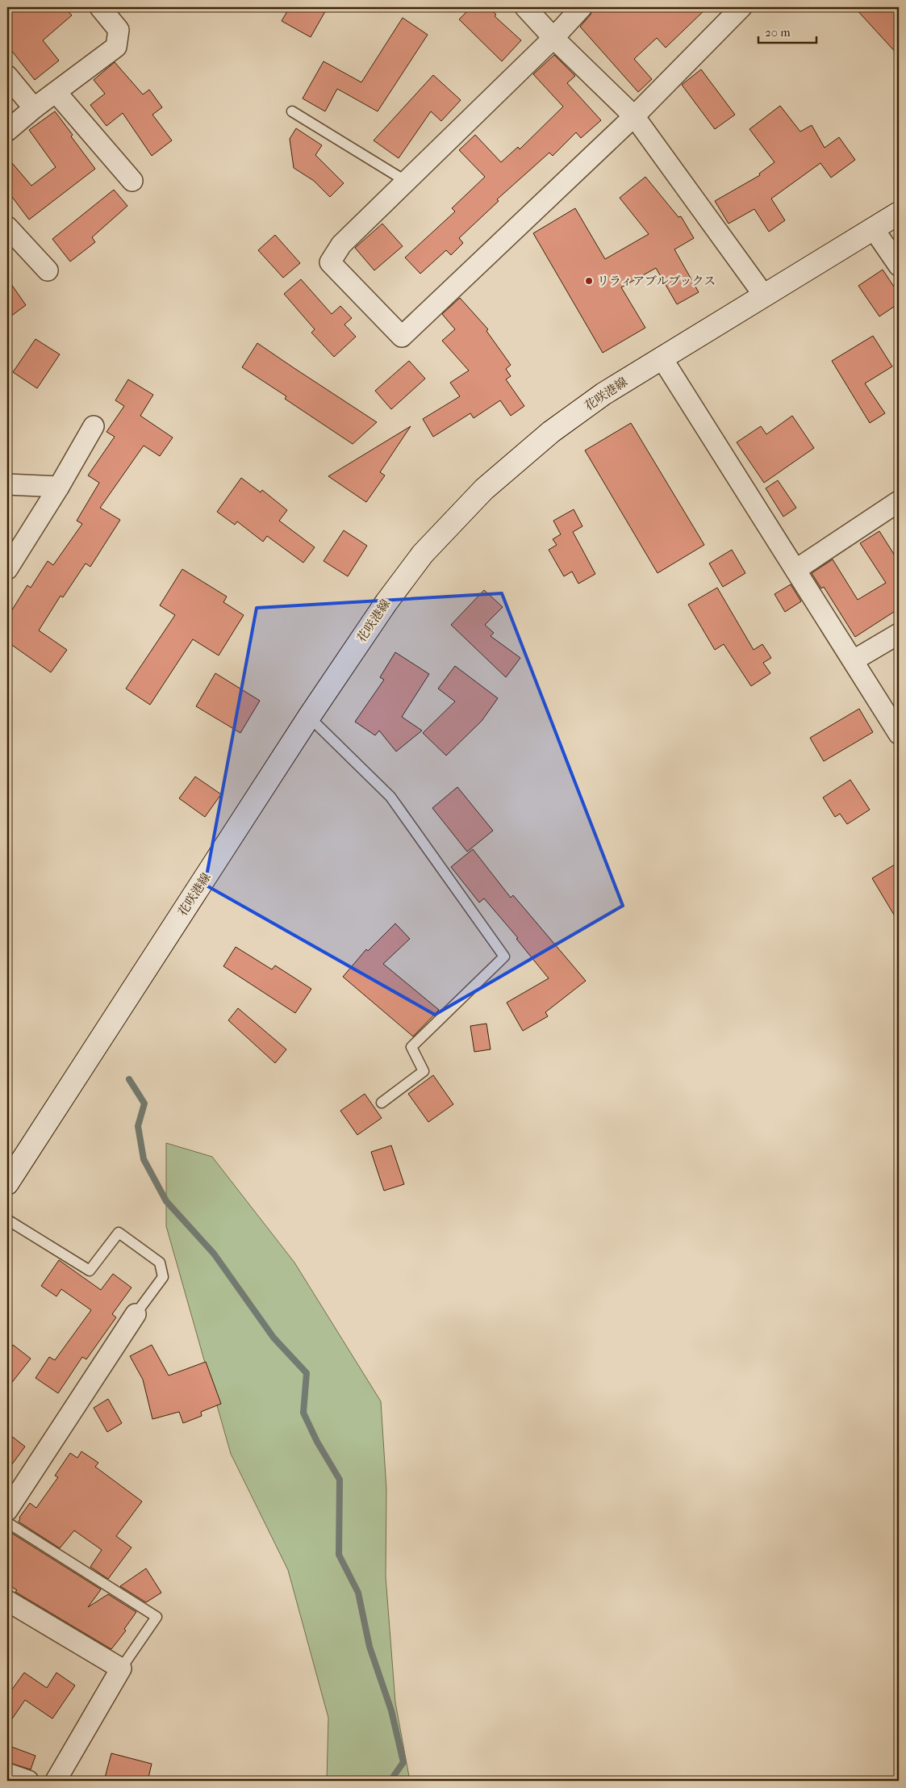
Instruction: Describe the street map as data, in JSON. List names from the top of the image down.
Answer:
{
  "streets": {
    "main road": ["花咲港線"]
  },
  "places": ["リラィアブルブックス"],
  "scale_bar": "20 m"
}
